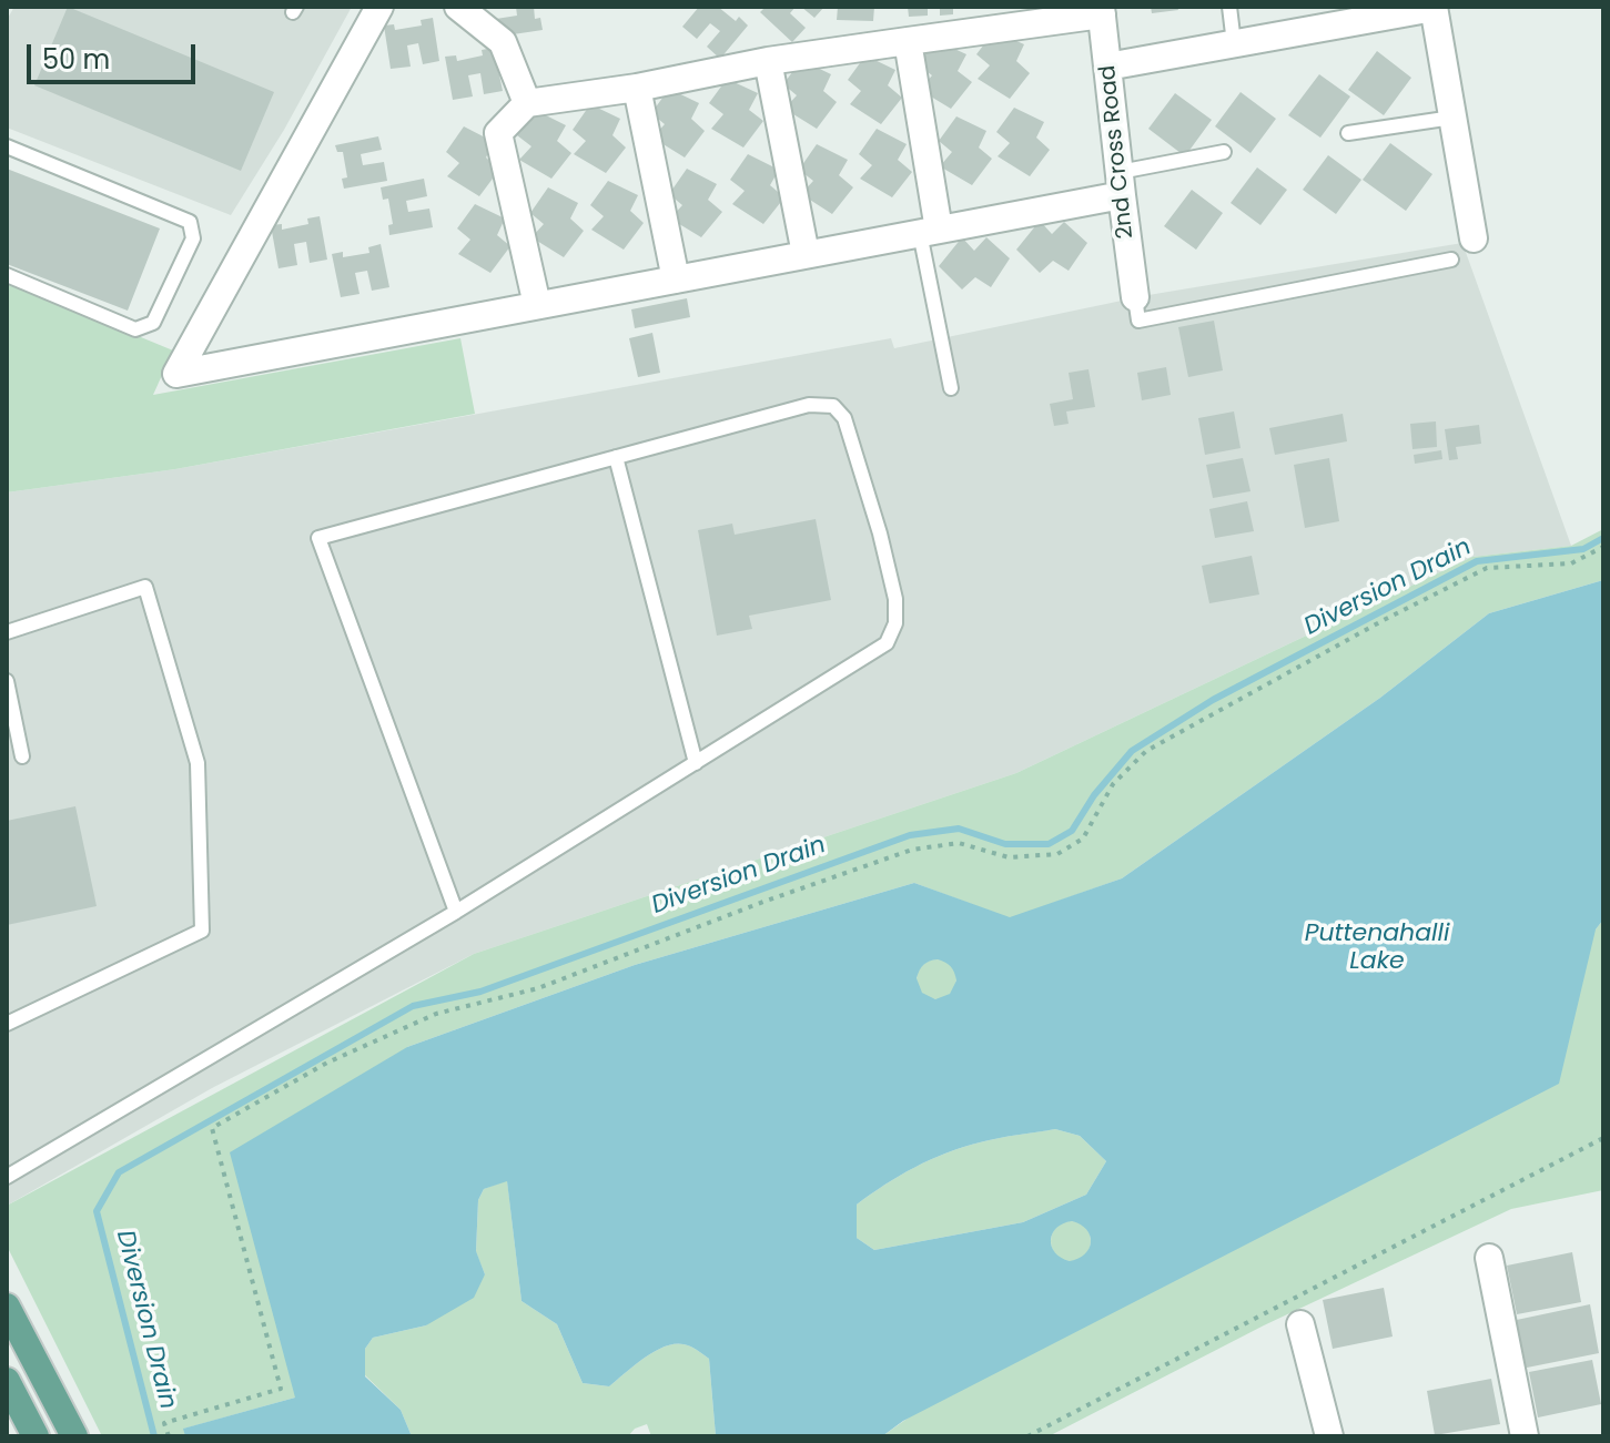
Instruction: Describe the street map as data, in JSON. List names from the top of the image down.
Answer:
{
  "streets": {
    "street": ["2nd Cross Road"]
  },
  "water": ["Diversion Drain", "Puttenahalli Lake"],
  "scale_bar": "50 m"
}
